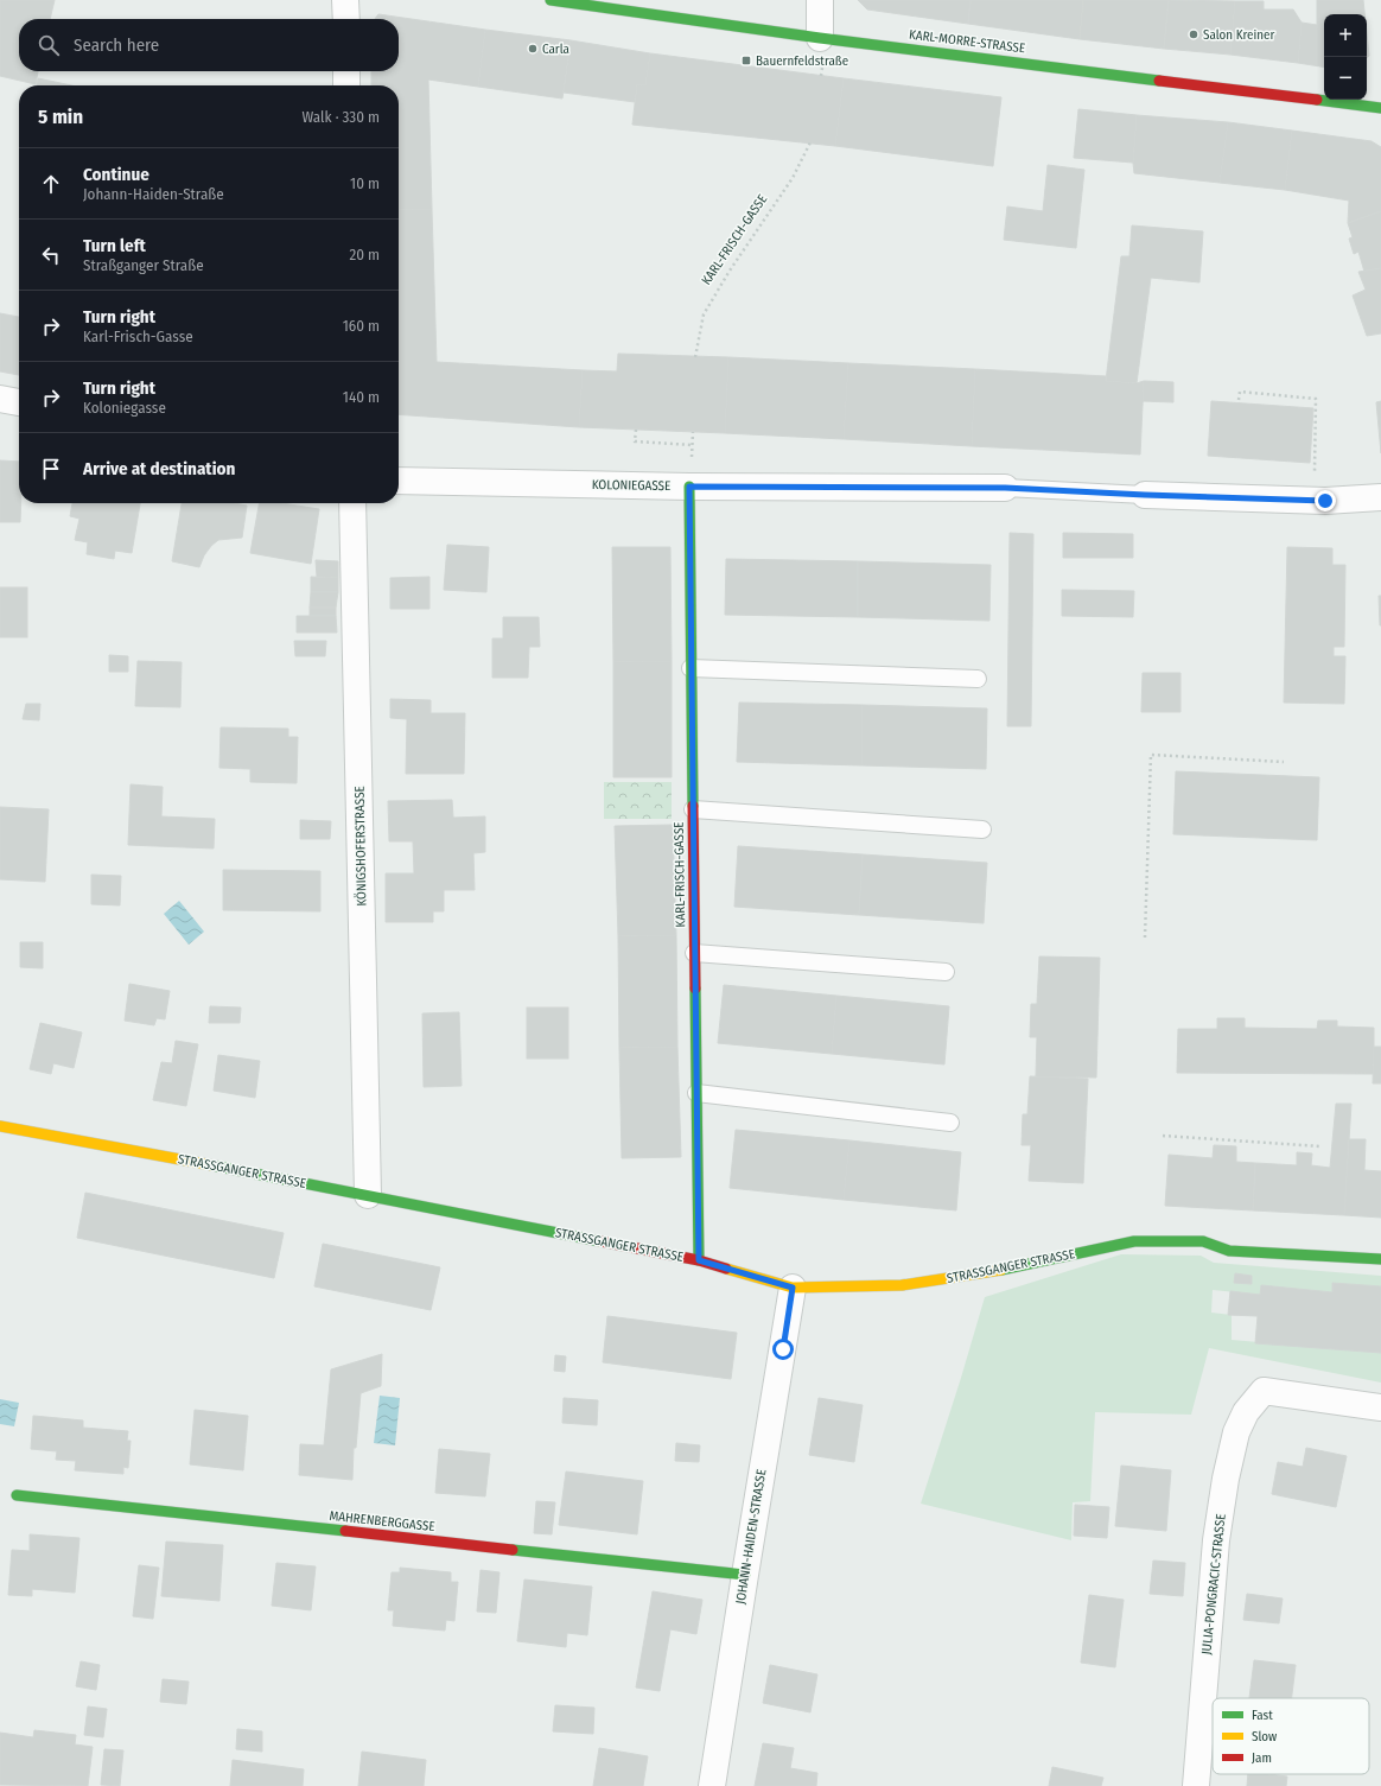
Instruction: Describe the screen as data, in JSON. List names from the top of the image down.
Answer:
{
  "streets": {
    "street": [
      "KARL-MORRE-STRASSE",
      "KARL-FRISCH-GASSE",
      "KOLONIEGASSE",
      "KÖNIGSHOFERSTRASSE",
      "STRASSGANGER STRASSE",
      "MAHRENBERGGASSE",
      "JOHANN-HAIDEN-STRASSE",
      "JULIA-PONGRACIC-STRASSE"
    ]
  },
  "crossings": [
    ["KARL-FRISCH-GASSE", "KOLONIEGASSE"],
    ["KARL-FRISCH-GASSE", "STRASSGANGER STRASSE"],
    ["KÖNIGSHOFERSTRASSE", "STRASSGANGER STRASSE"],
    ["STRASSGANGER STRASSE", "JOHANN-HAIDEN-STRASSE"],
    ["MAHRENBERGGASSE", "JOHANN-HAIDEN-STRASSE"]
  ],
  "places": {
    "other": ["Salon Kreiner", "Carla"],
    "transit": ["Bauernfeldstraße"]
  },
  "legend": ["Fast", "Slow", "Jam"],
  "page": {
    "map_buttons": ["+", "−"],
    "search": "Search here",
    "heading": ["5 min", "Walk · 330 m"],
    "list": [
      ["Continue", "Johann-Haiden-Straße", "10 m"],
      ["Turn left", "Straßganger Straße", "20 m"],
      ["Turn right", "Karl-Frisch-Gasse", "160 m"],
      ["Turn right", "Koloniegasse", "140 m"],
      "Arrive at destination"
    ]
  }
}
